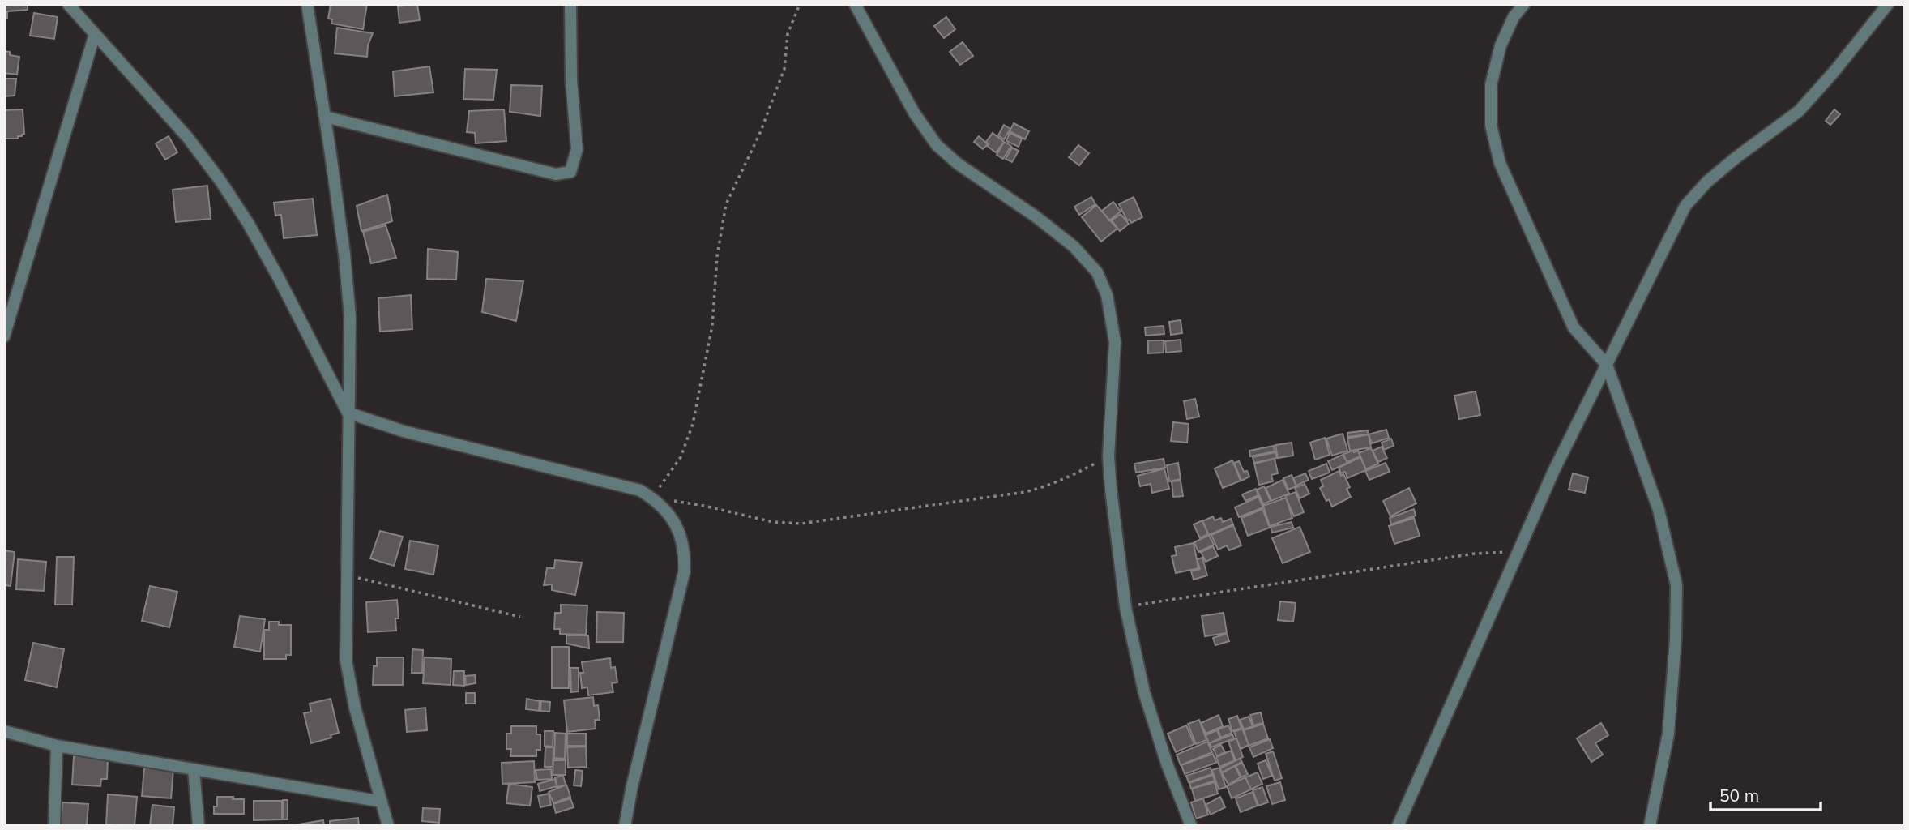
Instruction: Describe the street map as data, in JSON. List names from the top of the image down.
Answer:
{
  "scale_bar": "50 m"
}
